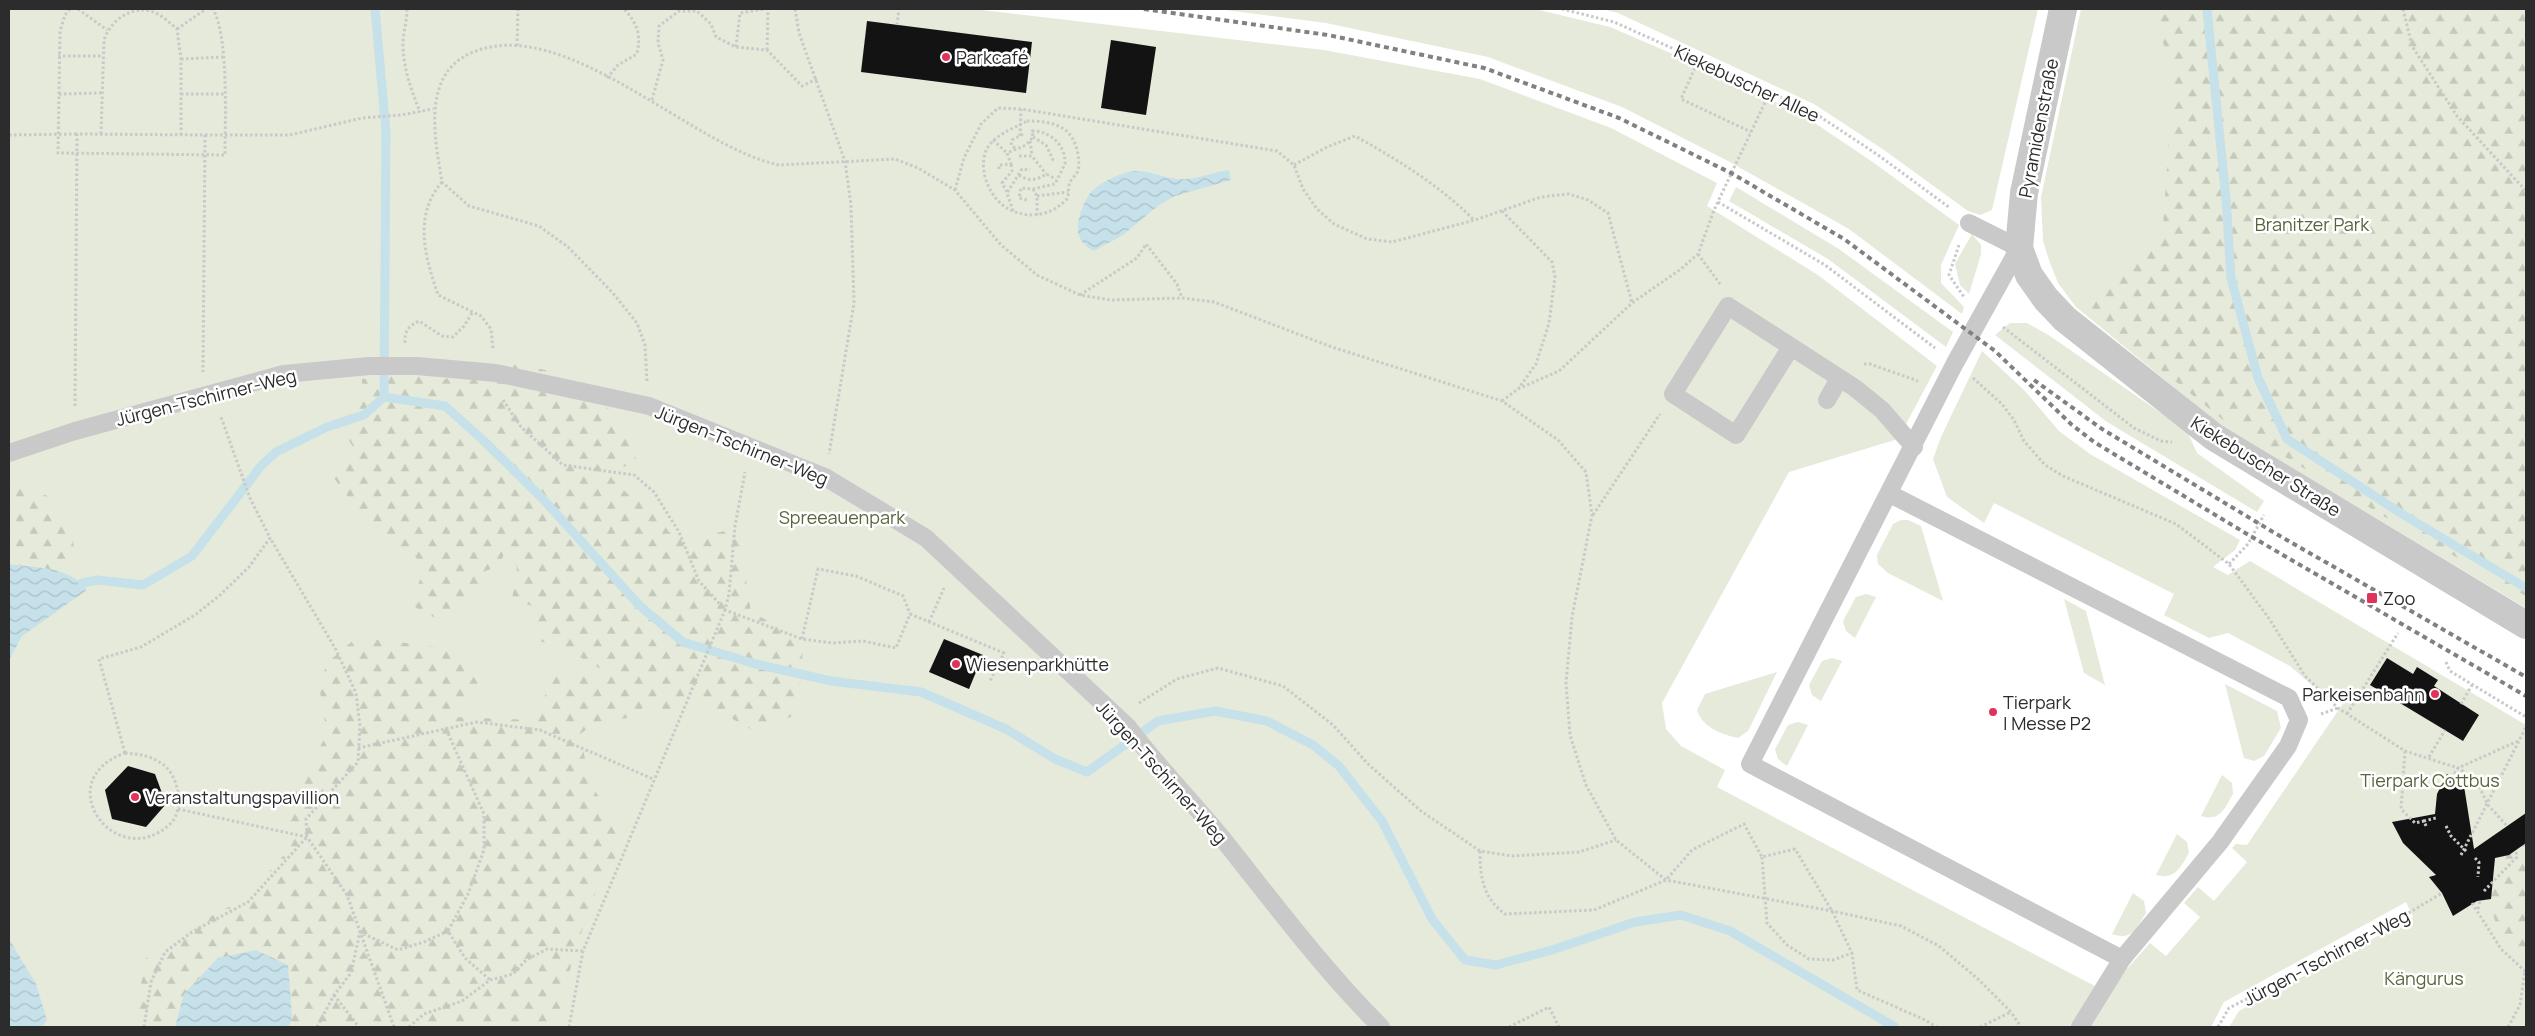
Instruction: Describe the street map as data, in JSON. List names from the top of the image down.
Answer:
{
  "streets": {
    "street": ["Pyramidenstraße", "Kiekebuscher Straße"],
    "lane": ["Jürgen-Tschirner-Weg"],
    "path": ["Kiekebuscher Allee"]
  },
  "crossings": [
    ["Pyramidenstraße", "Kiekebuscher Straße"]
  ],
  "parks": [
    "Branitzer Park",
    "Spreeauenpark",
    "Tierpark Cottbus",
    "Kängurus"
  ],
  "places": {
    "other": [
      "Parkcafé",
      "Wiesenparkhütte",
      "Parkeisenbahn",
      "Tierpark | Messe P2",
      "Veranstaltungspavillion"
    ],
    "transit": ["Zoo"]
  }
}
